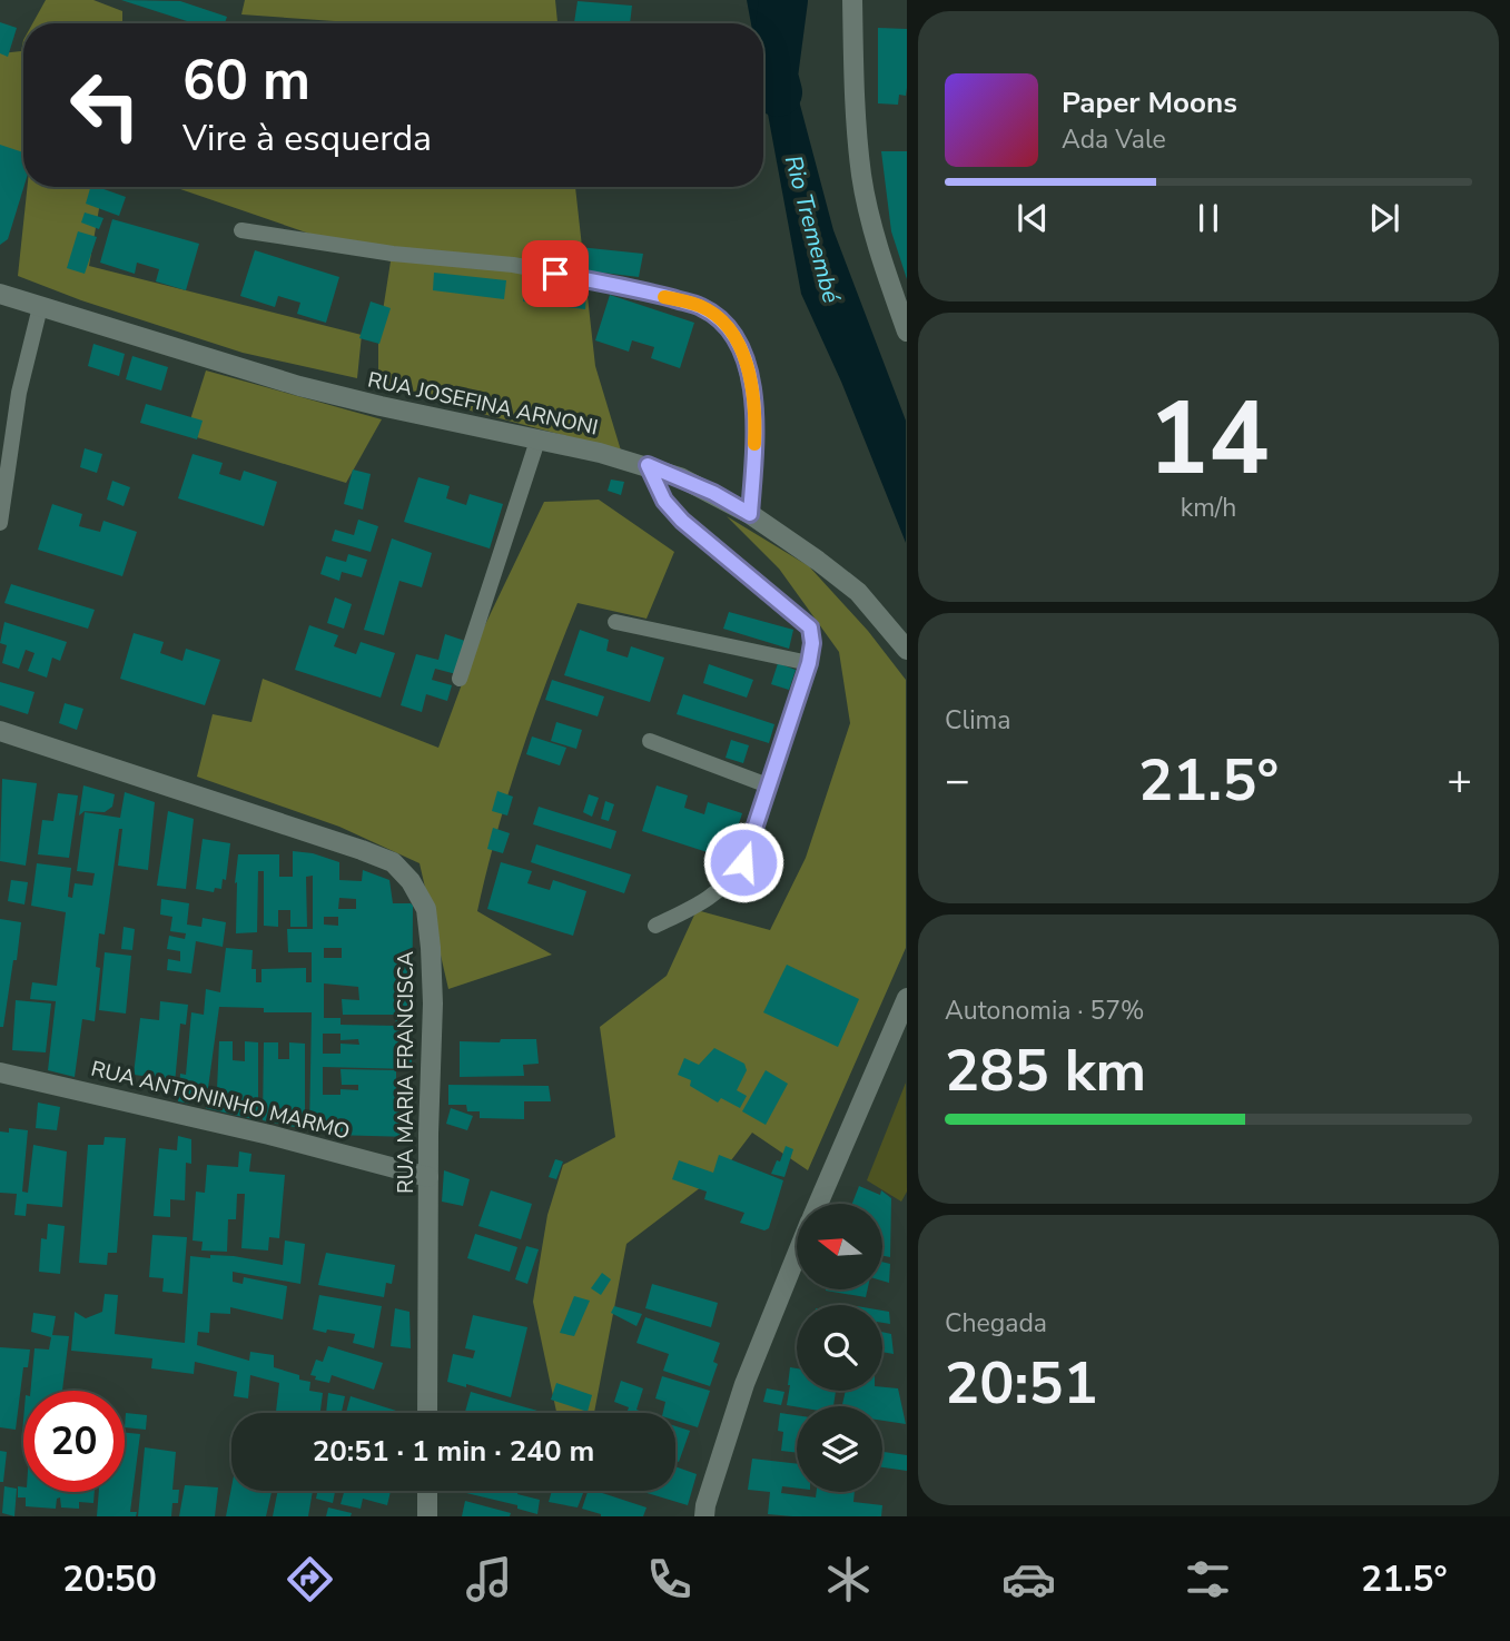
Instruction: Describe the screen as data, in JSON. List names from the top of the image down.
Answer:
{
  "streets": {
    "street": ["RUA JOSEFINA ARNONI", "RUA MARIA FRANCISCA", "RUA ANTONINHO MARMO"]
  },
  "crossings": [
    ["RUA MARIA FRANCISCA", "RUA ANTONINHO MARMO"]
  ],
  "water": ["Rio Tremembé"],
  "north": "left",
  "page": {
    "turn": ["60 m", "Vire à esquerda"],
    "song": ["Paper Moons", "Ada Vale"],
    "tile": [
      ["14", "km/h"],
      "Clima",
      ["Autonomia · 57%", "285 km"],
      ["Chegada", "20:51"]
    ],
    "heat": ["−", "21.5°", "+"],
    "limit": "20",
    "trip": "20:51 · 1 min · 240 m",
    "tabs": ["20:50", "21.5°"]
  }
}
